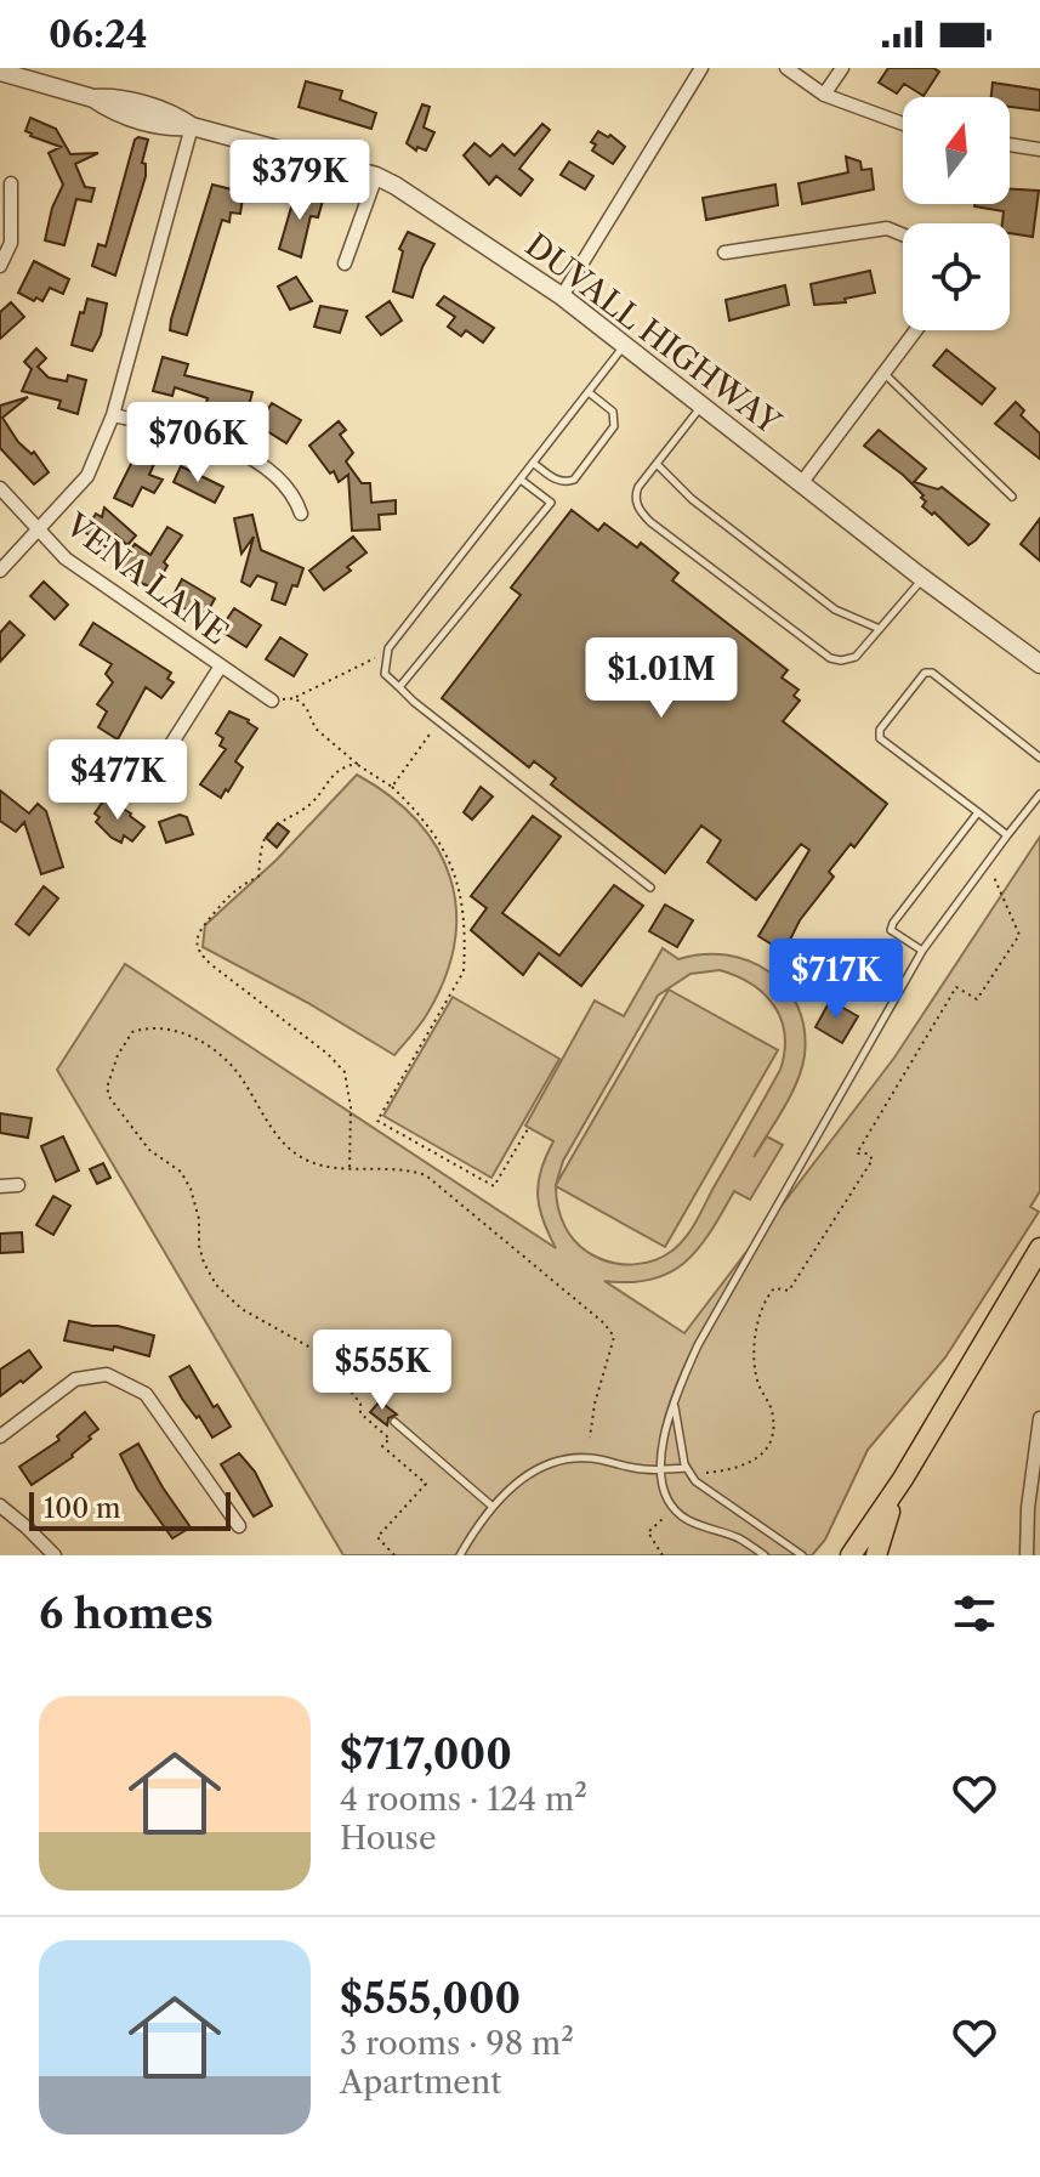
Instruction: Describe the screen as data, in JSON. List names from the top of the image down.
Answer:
{
  "streets": {
    "street": ["DUVALL HIGHWAY", "VENA LANE"]
  },
  "scale_bar": "100 m",
  "north": "top",
  "page": {
    "status": "06:24",
    "price": [
      "$379K",
      "$706K",
      "$1.01M",
      "$477K",
      "$717K",
      "$555K"
    ],
    "scale": "100 m",
    "heading": "6 homes",
    "list": [
      {
        "name": "$717,000",
        "note": "4 rooms · 124 m² · House"
      },
      {
        "name": "$555,000",
        "note": "3 rooms · 98 m² · Apartment"
      }
    ]
  }
}
